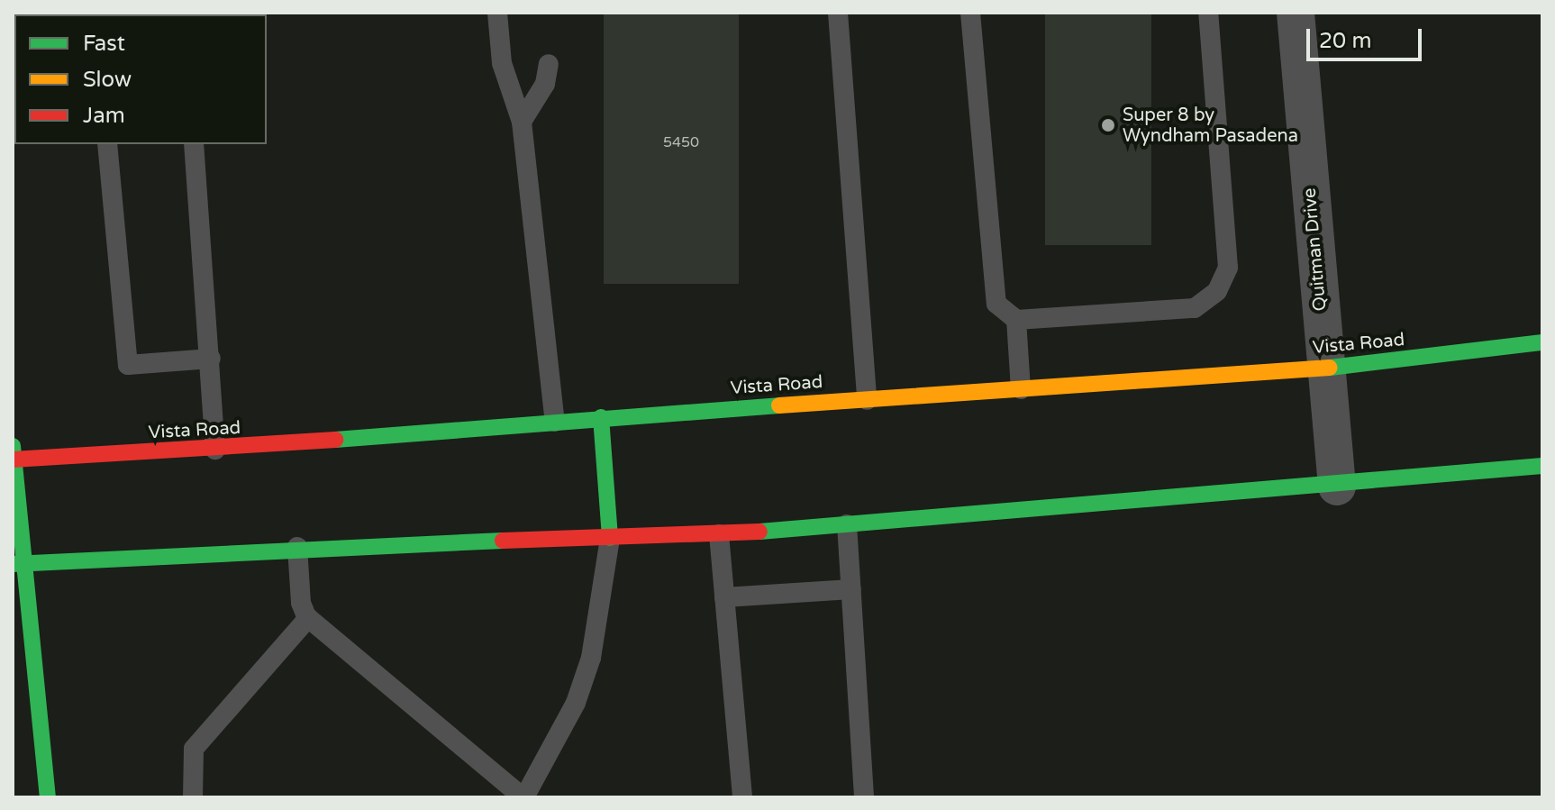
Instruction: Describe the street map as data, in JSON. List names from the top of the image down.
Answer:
{
  "streets": {
    "street": ["Quitman Drive", "Vista Road"]
  },
  "crossings": [
    ["Quitman Drive", "Vista Road"]
  ],
  "places": ["Super 8 by Wyndham Pasadena"],
  "house_numbers": ["5450"],
  "legend": ["Fast", "Slow", "Jam"],
  "scale_bar": "20 m"
}
